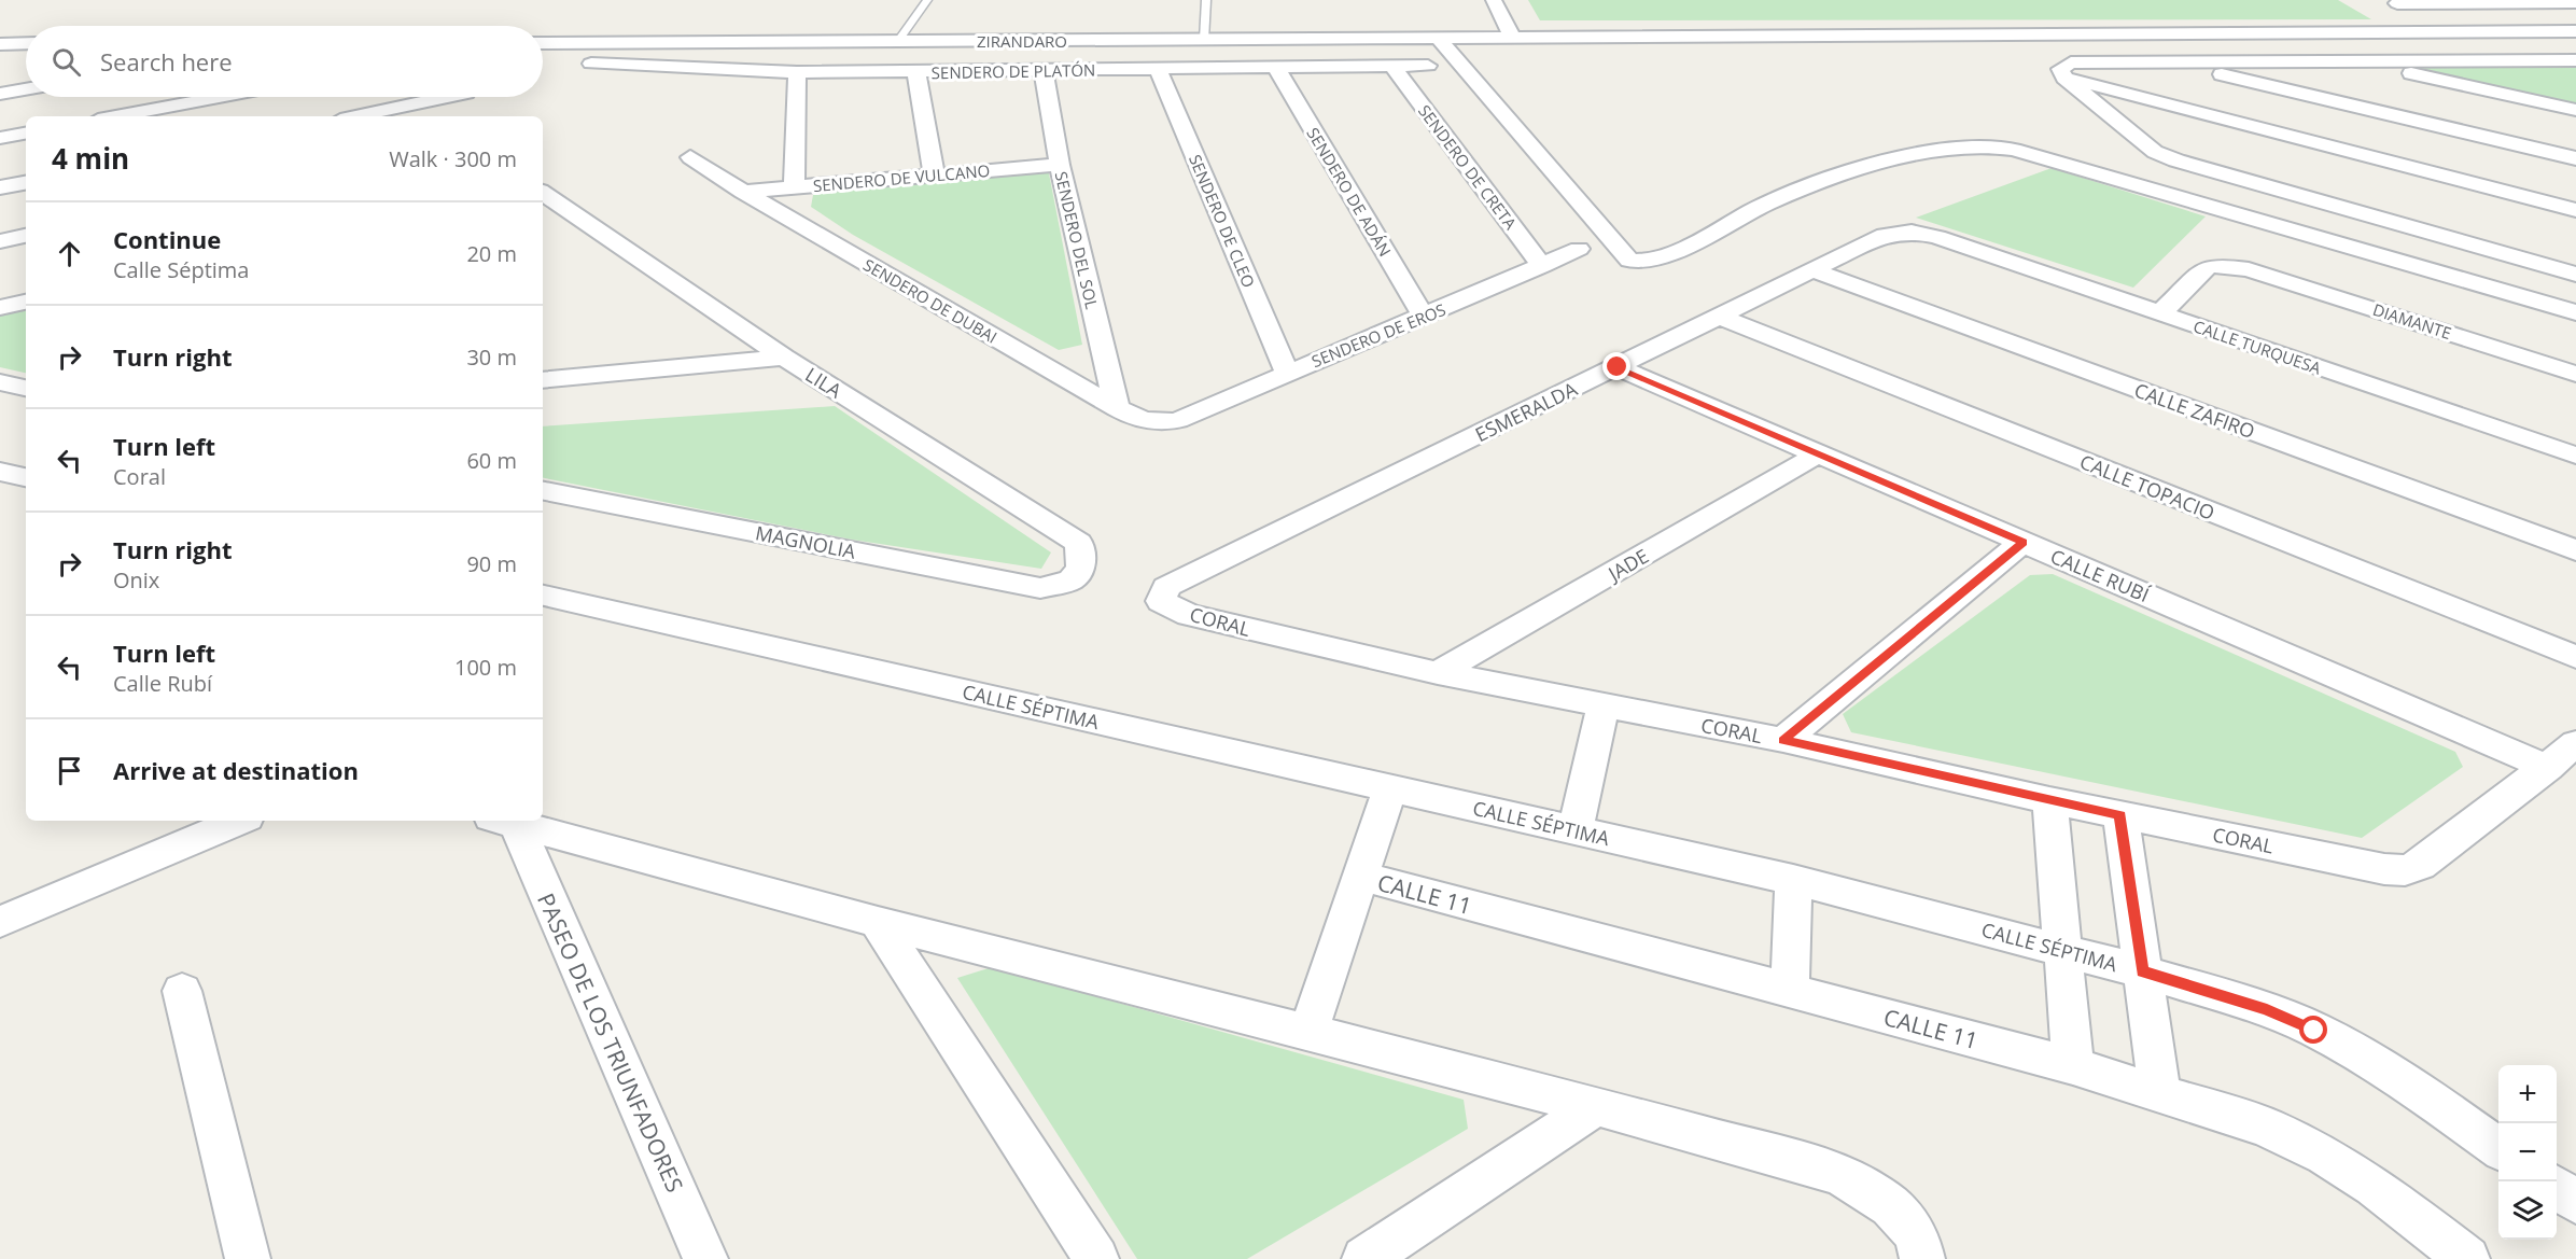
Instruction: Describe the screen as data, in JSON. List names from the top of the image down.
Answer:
{
  "streets": {
    "street": [
      "ZIRANDARO",
      "SENDERO DE PLATÓN",
      "SENDERO DE CRETA",
      "SENDERO DE VULCANO",
      "SENDERO DE ADÁN",
      "SENDERO DE CLEO",
      "SENDERO DEL SOL",
      "SENDERO DE DUBAI",
      "DIAMANTE",
      "SENDERO DE EROS",
      "CALLE TURQUESA",
      "LILA",
      "CALLE ZAFIRO",
      "ESMERALDA",
      "CALLE TOPACIO",
      "MAGNOLIA",
      "JADE",
      "CALLE RUBÍ",
      "CORAL",
      "CALLE SÉPTIMA",
      "CALLE 11",
      "PASEO DE LOS TRIUNFADORES"
    ]
  },
  "crossings": [
    ["SENDERO DE PLATÓN", "SENDERO DE CRETA"],
    ["SENDERO DE PLATÓN", "SENDERO DE ADÁN"],
    ["SENDERO DE PLATÓN", "SENDERO DE CLEO"],
    ["SENDERO DE PLATÓN", "SENDERO DEL SOL"],
    ["SENDERO DE CRETA", "SENDERO DE EROS"],
    ["SENDERO DE VULCANO", "SENDERO DEL SOL"],
    ["SENDERO DE VULCANO", "SENDERO DE DUBAI"],
    ["SENDERO DE ADÁN", "SENDERO DE EROS"],
    ["SENDERO DE CLEO", "SENDERO DE EROS"],
    ["SENDERO DEL SOL", "SENDERO DE DUBAI"],
    ["SENDERO DE DUBAI", "SENDERO DE EROS"],
    ["DIAMANTE", "CALLE TURQUESA"],
    ["CALLE TURQUESA", "ESMERALDA"],
    ["LILA", "MAGNOLIA"],
    ["CALLE ZAFIRO", "ESMERALDA"],
    ["ESMERALDA", "CALLE TOPACIO"],
    ["ESMERALDA", "CALLE RUBÍ"],
    ["ESMERALDA", "CORAL"],
    ["JADE", "CALLE RUBÍ"],
    ["JADE", "CORAL"],
    ["CALLE RUBÍ", "CORAL"]
  ],
  "page": {
    "search": "Search here",
    "heading": ["4 min", "Walk · 300 m"],
    "list": [
      ["Continue", "Calle Séptima", "20 m"],
      ["Turn right", "30 m"],
      ["Turn left", "Coral", "60 m"],
      ["Turn right", "Onix", "90 m"],
      ["Turn left", "Calle Rubí", "100 m"],
      "Arrive at destination"
    ],
    "map_buttons": ["+", "−"]
  }
}
